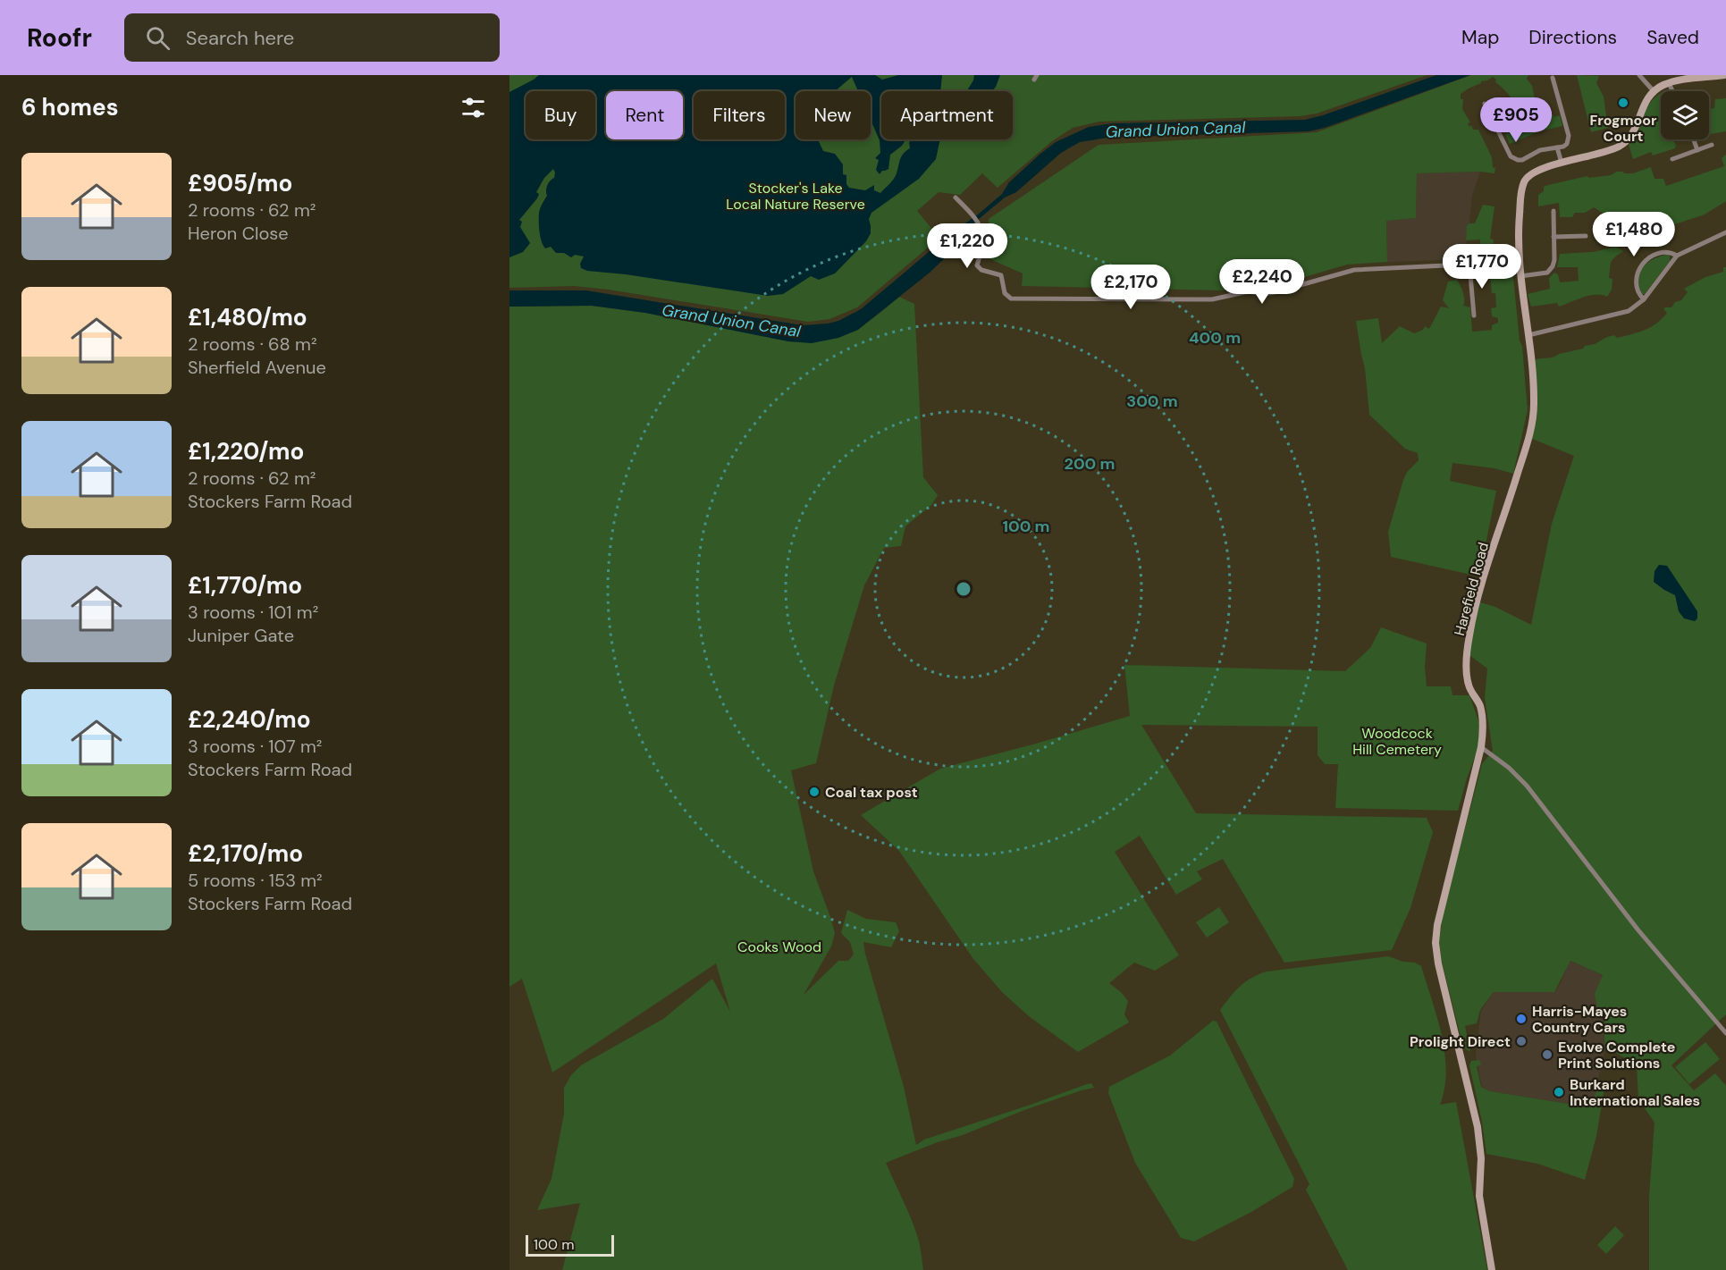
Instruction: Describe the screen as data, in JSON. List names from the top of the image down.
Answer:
{
  "streets": {
    "street": ["Harefield Road"]
  },
  "water": ["Grand Union Canal"],
  "parks": ["Stocker's Lake Local Nature Reserve", "Woodcock Hill Cemetery", "Cooks Wood"],
  "places": [
    "Frogmoor Court",
    "Coal tax post",
    "Harris-Mayes Country Cars",
    "Prolight Direct",
    "Evolve Complete Print Solutions",
    "Burkard International Sales"
  ],
  "scale_bar": "100 m",
  "page": {
    "header": "Roofr",
    "search": "Search here",
    "nav": ["Map", "Directions", "Saved"],
    "heading": "6 homes",
    "chip": [
      "Buy",
      "Rent",
      "Filters",
      "New",
      "Apartment"
    ],
    "price": [
      "£905",
      "£1,480",
      "£1,220",
      "£1,770",
      "£2,240",
      "£2,170"
    ],
    "list": [
      {
        "name": "£905/mo",
        "note": "2 rooms · 62 m² · Heron Close"
      },
      {
        "name": "£1,480/mo",
        "note": "2 rooms · 68 m² · Sherfield Avenue"
      },
      {
        "name": "£1,220/mo",
        "note": "2 rooms · 62 m² · Stockers Farm Road"
      },
      {
        "name": "£1,770/mo",
        "note": "3 rooms · 101 m² · Juniper Gate"
      },
      {
        "name": "£2,240/mo",
        "note": "3 rooms · 107 m² · Stockers Farm Road"
      },
      {
        "name": "£2,170/mo",
        "note": "5 rooms · 153 m² · Stockers Farm Road"
      }
    ],
    "scale": "100 m"
  },
  "rings": [
    "400 m",
    "300 m",
    "200 m",
    "100 m"
  ]
}
